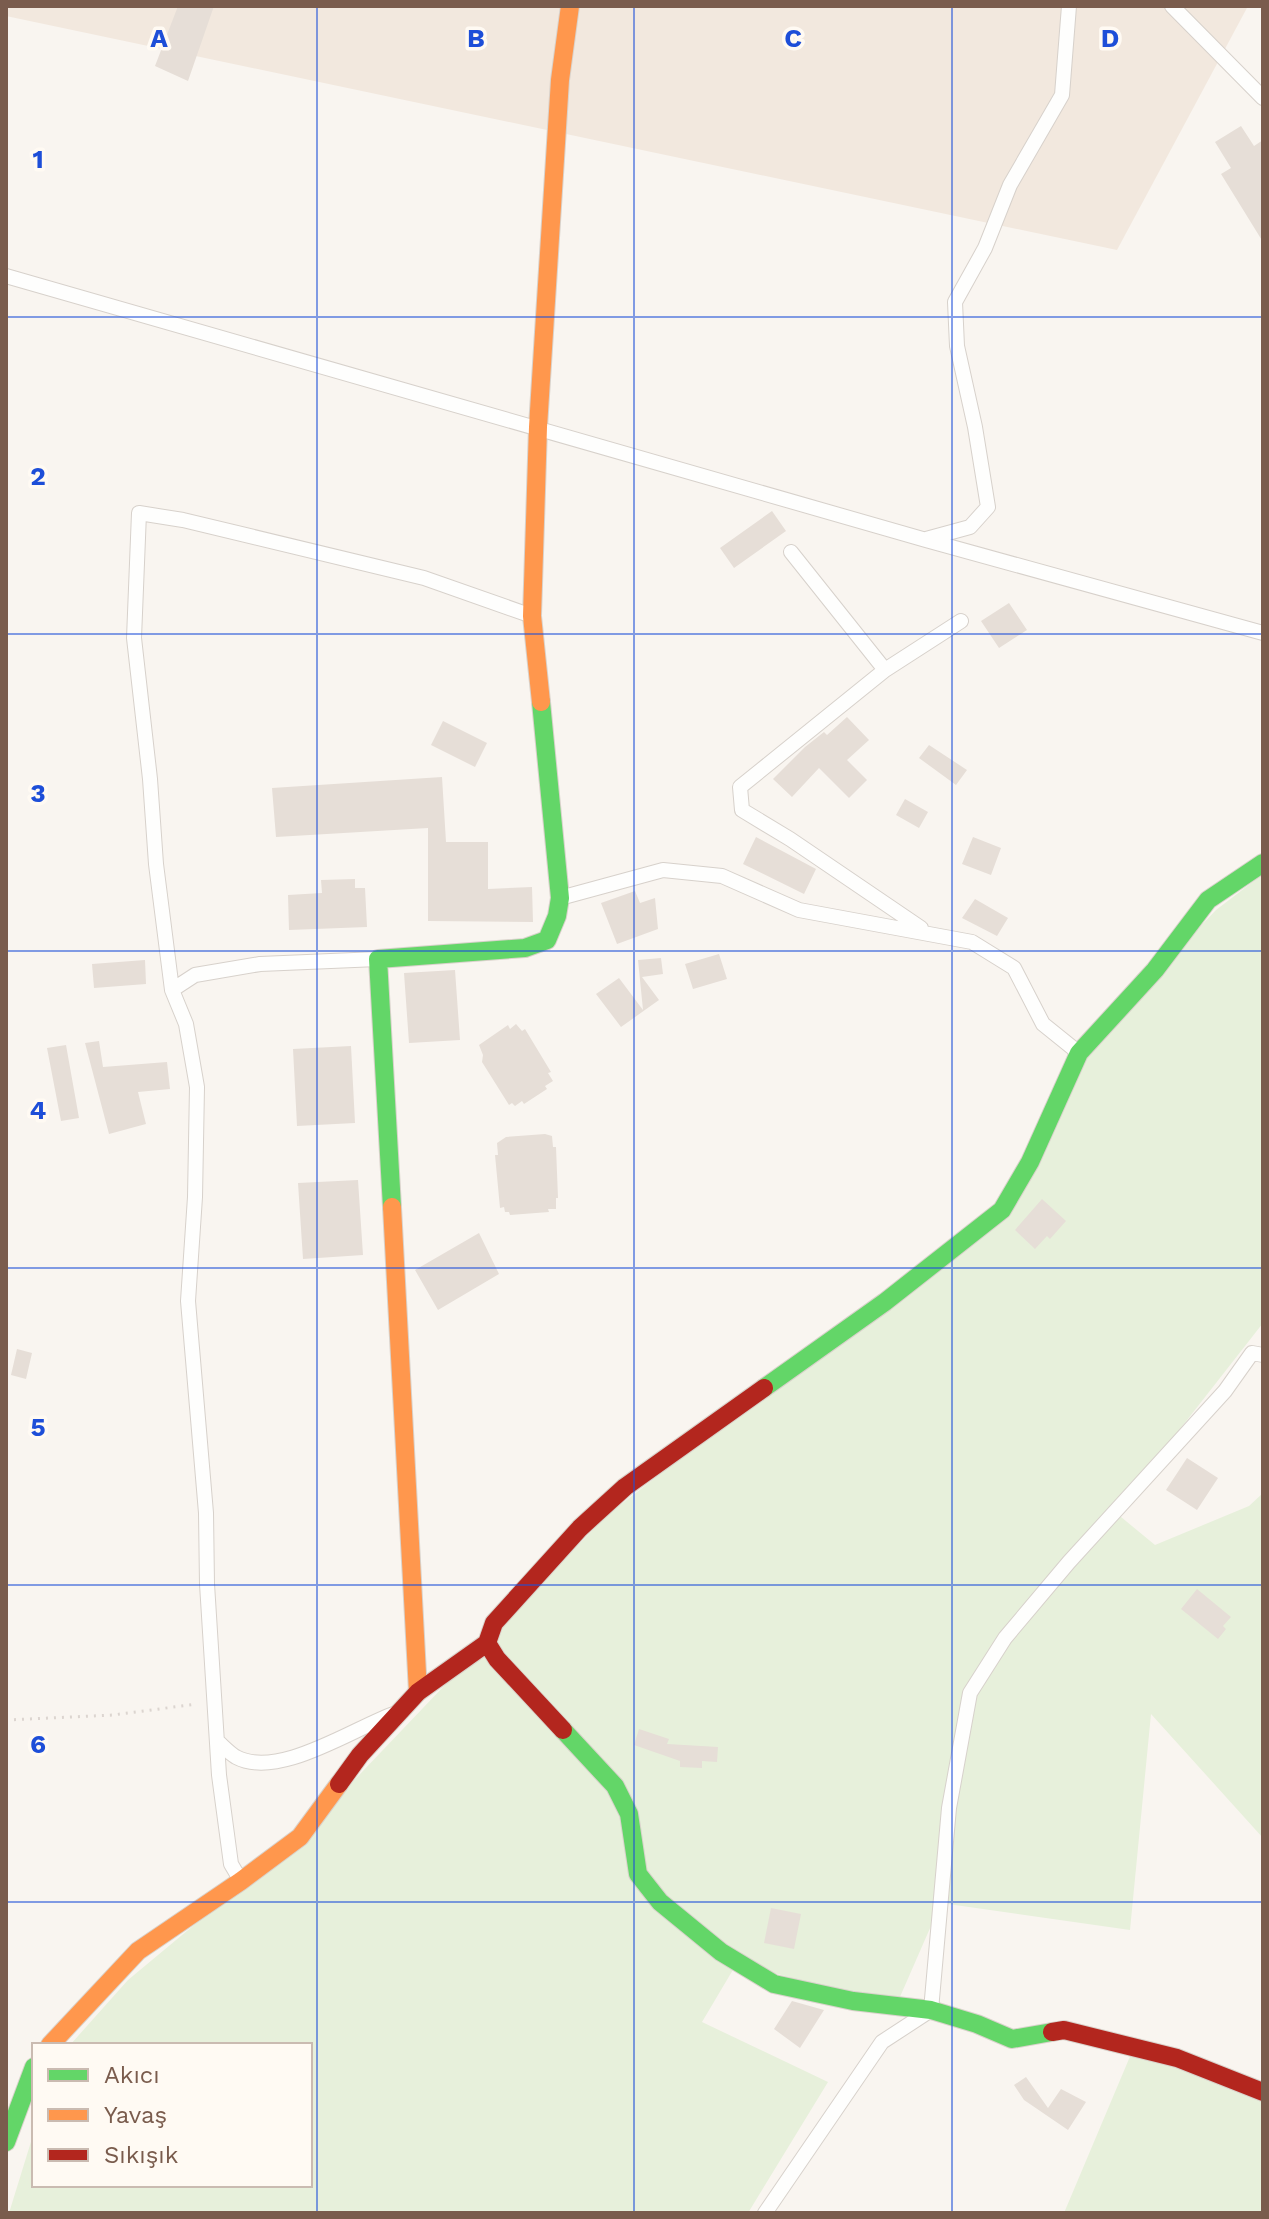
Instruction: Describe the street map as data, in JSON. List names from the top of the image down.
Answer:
{
  "legend": ["Akıcı", "Yavaş", "Sıkışık"],
  "grid": {
    "columns": [
      "A",
      "B",
      "C",
      "D"
    ],
    "rows": [
      "1",
      "2",
      "3",
      "4",
      "5",
      "6"
    ]
  }
}
